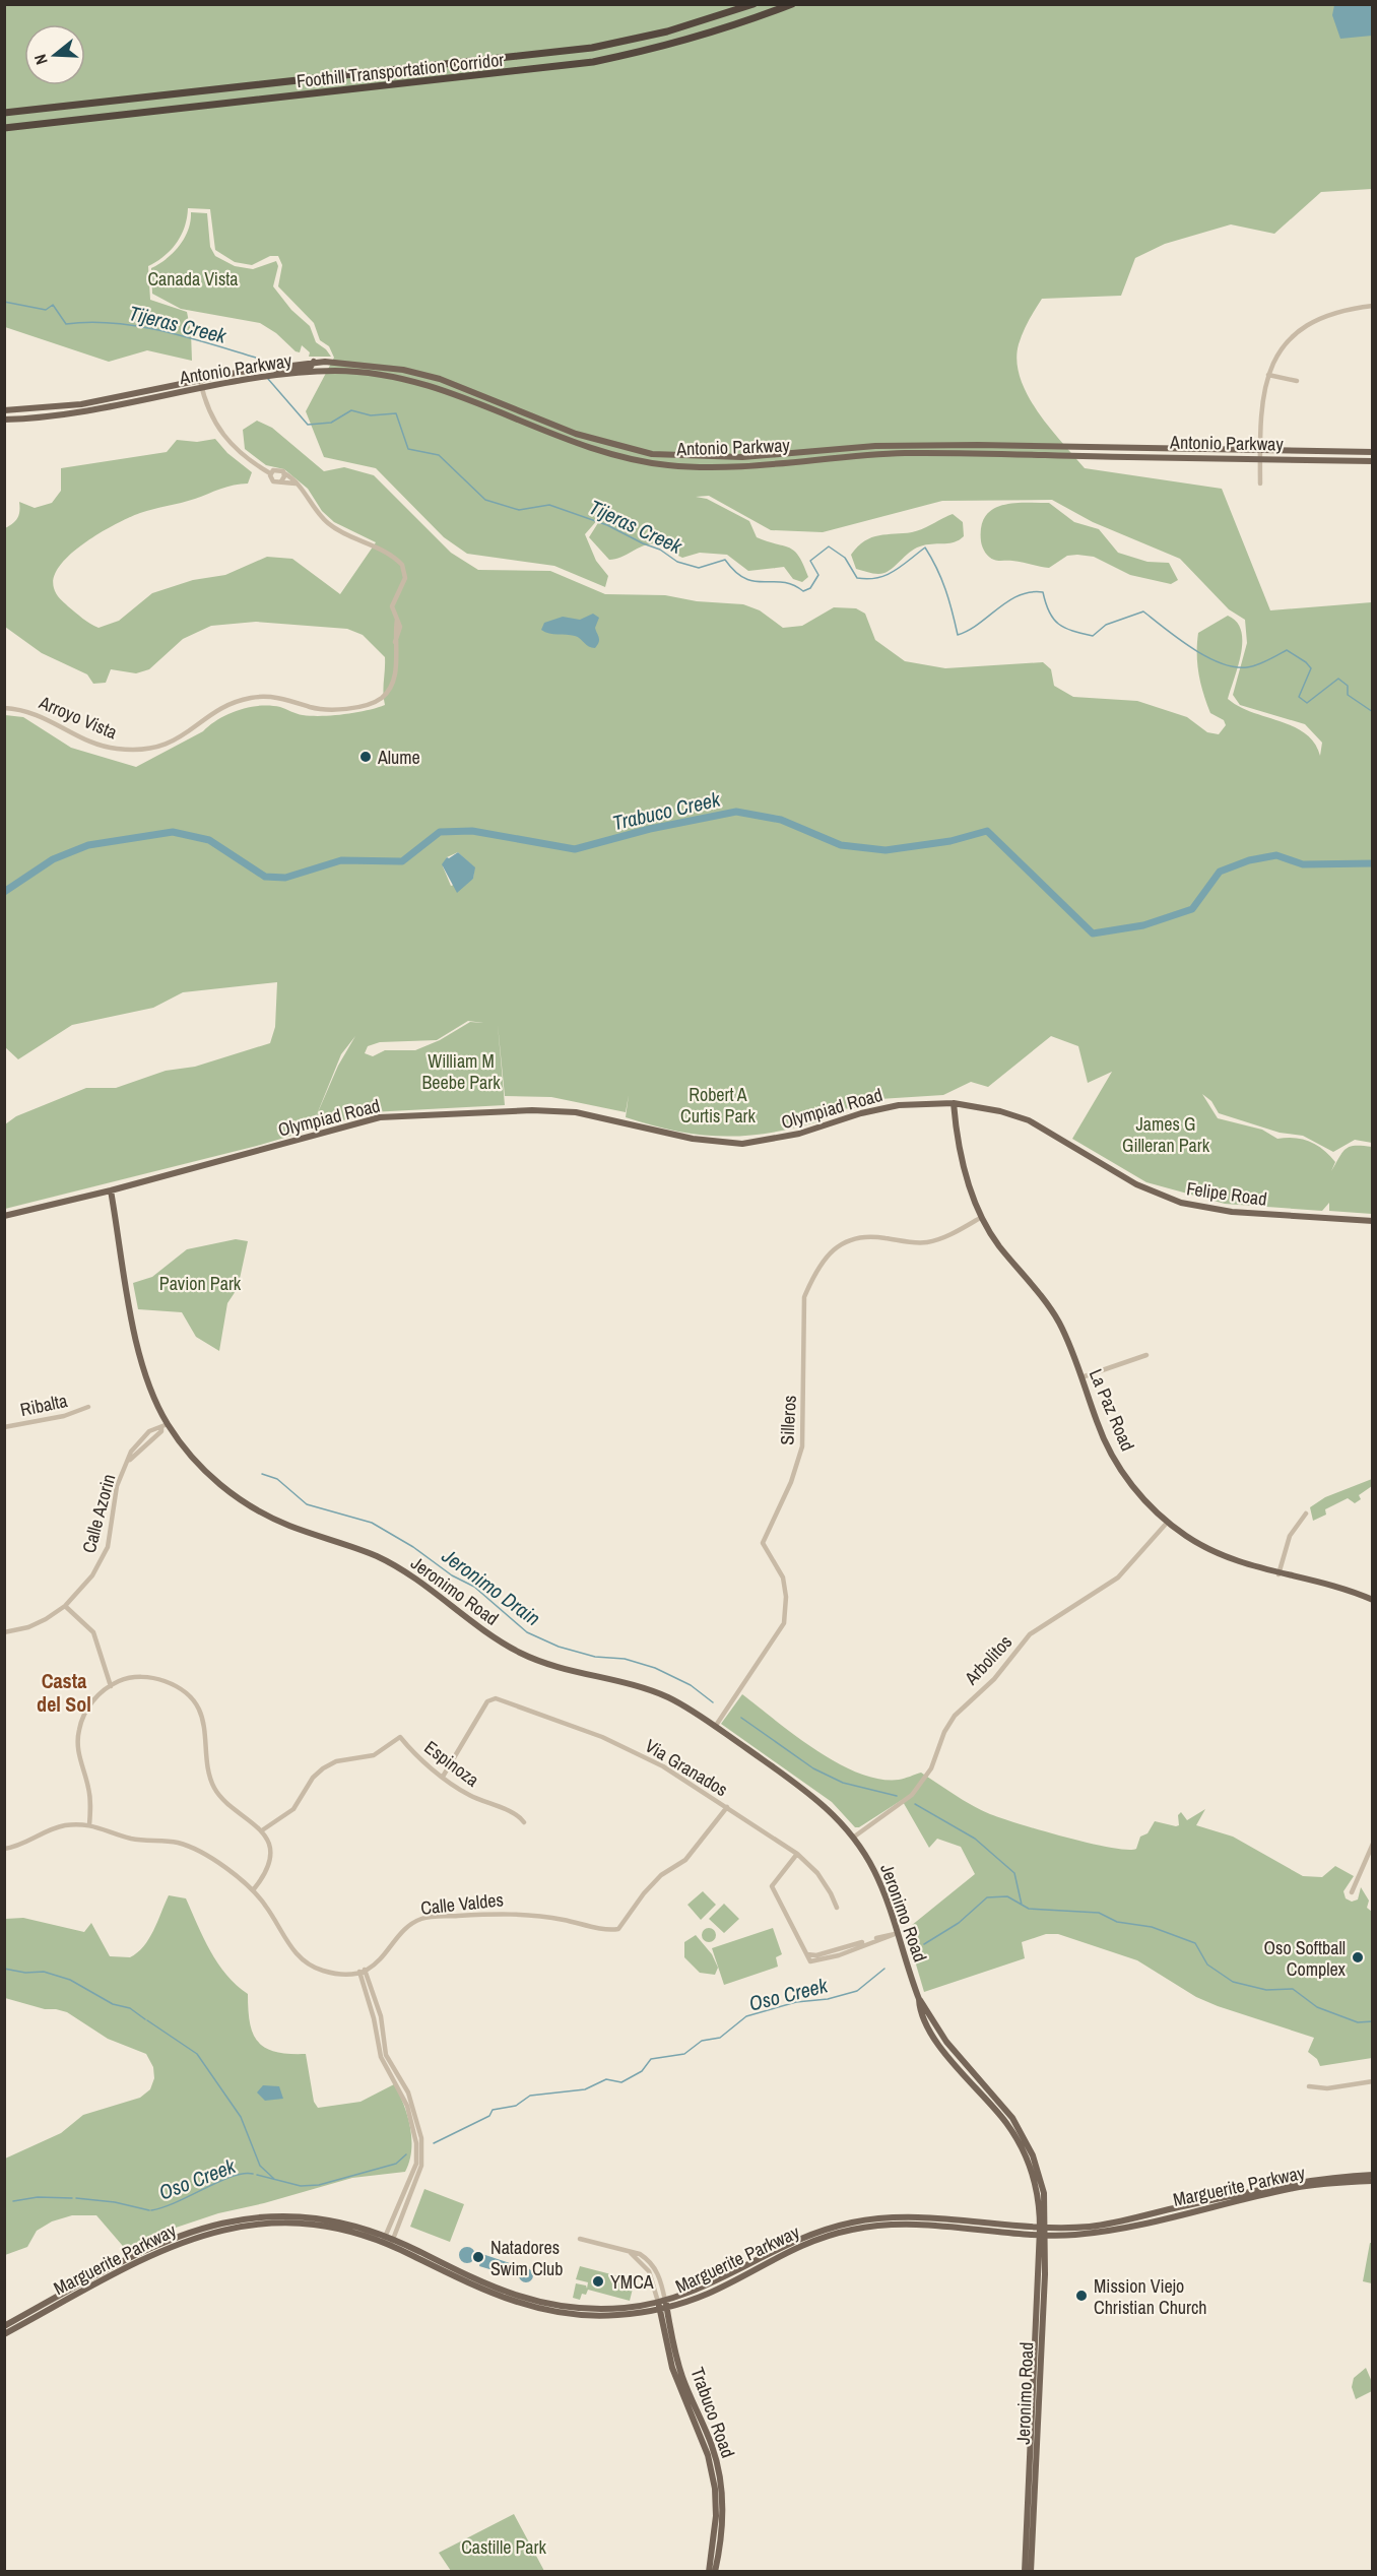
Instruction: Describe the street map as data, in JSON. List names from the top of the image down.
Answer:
{
  "streets": {
    "highway": ["Foothill Transportation Corridor"],
    "main road": [
      "Antonio Parkway",
      "Olympiad Road",
      "Felipe Road",
      "La Paz Road",
      "Jeronimo Road",
      "Marguerite Parkway",
      "Trabuco Road"
    ],
    "street": [
      "Arroyo Vista",
      "Ribalta",
      "Silleros",
      "Calle Azorin",
      "Arbolitos",
      "Espinoza",
      "Via Granados",
      "Calle Valdes"
    ]
  },
  "crossings": [
    ["Olympiad Road", "Felipe Road"],
    ["Olympiad Road", "La Paz Road"],
    ["Olympiad Road", "Jeronimo Road"],
    ["Felipe Road", "La Paz Road"],
    ["La Paz Road", "Silleros"],
    ["La Paz Road", "Arbolitos"],
    ["Silleros", "Jeronimo Road"],
    ["Calle Azorin", "Jeronimo Road"],
    ["Jeronimo Road", "Arbolitos"],
    ["Jeronimo Road", "Marguerite Parkway"],
    ["Espinoza", "Via Granados"],
    ["Via Granados", "Calle Valdes"],
    ["Marguerite Parkway", "Trabuco Road"]
  ],
  "districts": ["Casta del Sol"],
  "water": [
    "Tijeras Creek",
    "Trabuco Creek",
    "Jeronimo Drain",
    "Oso Creek"
  ],
  "parks": [
    "Canada Vista",
    "William M Beebe Park",
    "Robert A Curtis Park",
    "James G Gilleran Park",
    "Pavion Park",
    "Castille Park"
  ],
  "places": [
    "Alume",
    "Oso Softball Complex",
    "Natadores Swim Club",
    "YMCA",
    "Mission Viejo Christian Church"
  ],
  "north": "left"
}
